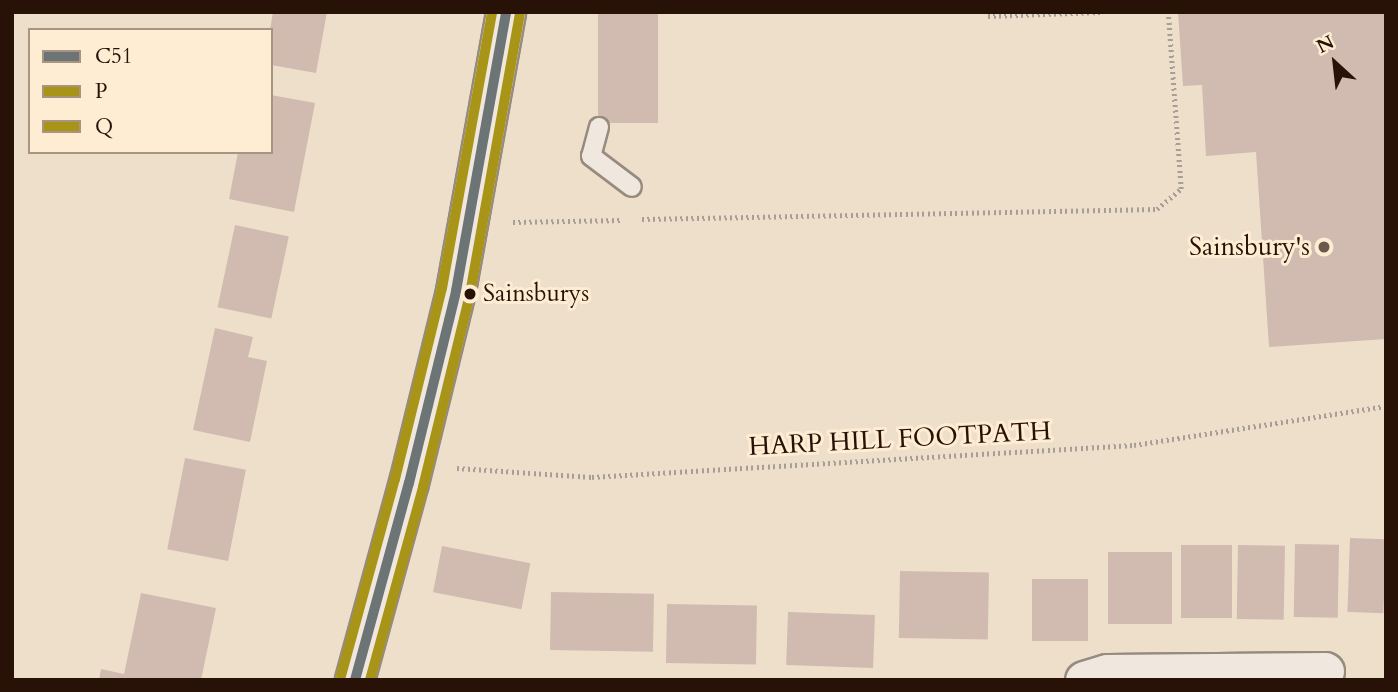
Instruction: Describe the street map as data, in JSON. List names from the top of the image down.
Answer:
{
  "streets": {
    "path": ["HARP HILL FOOTPATH"]
  },
  "places": ["Sainsbury's", "Sainsburys"],
  "lines": ["transit line C51", "transit line Q", "transit line P"],
  "legend": ["C51", "P", "Q"],
  "north": "top left"
}
